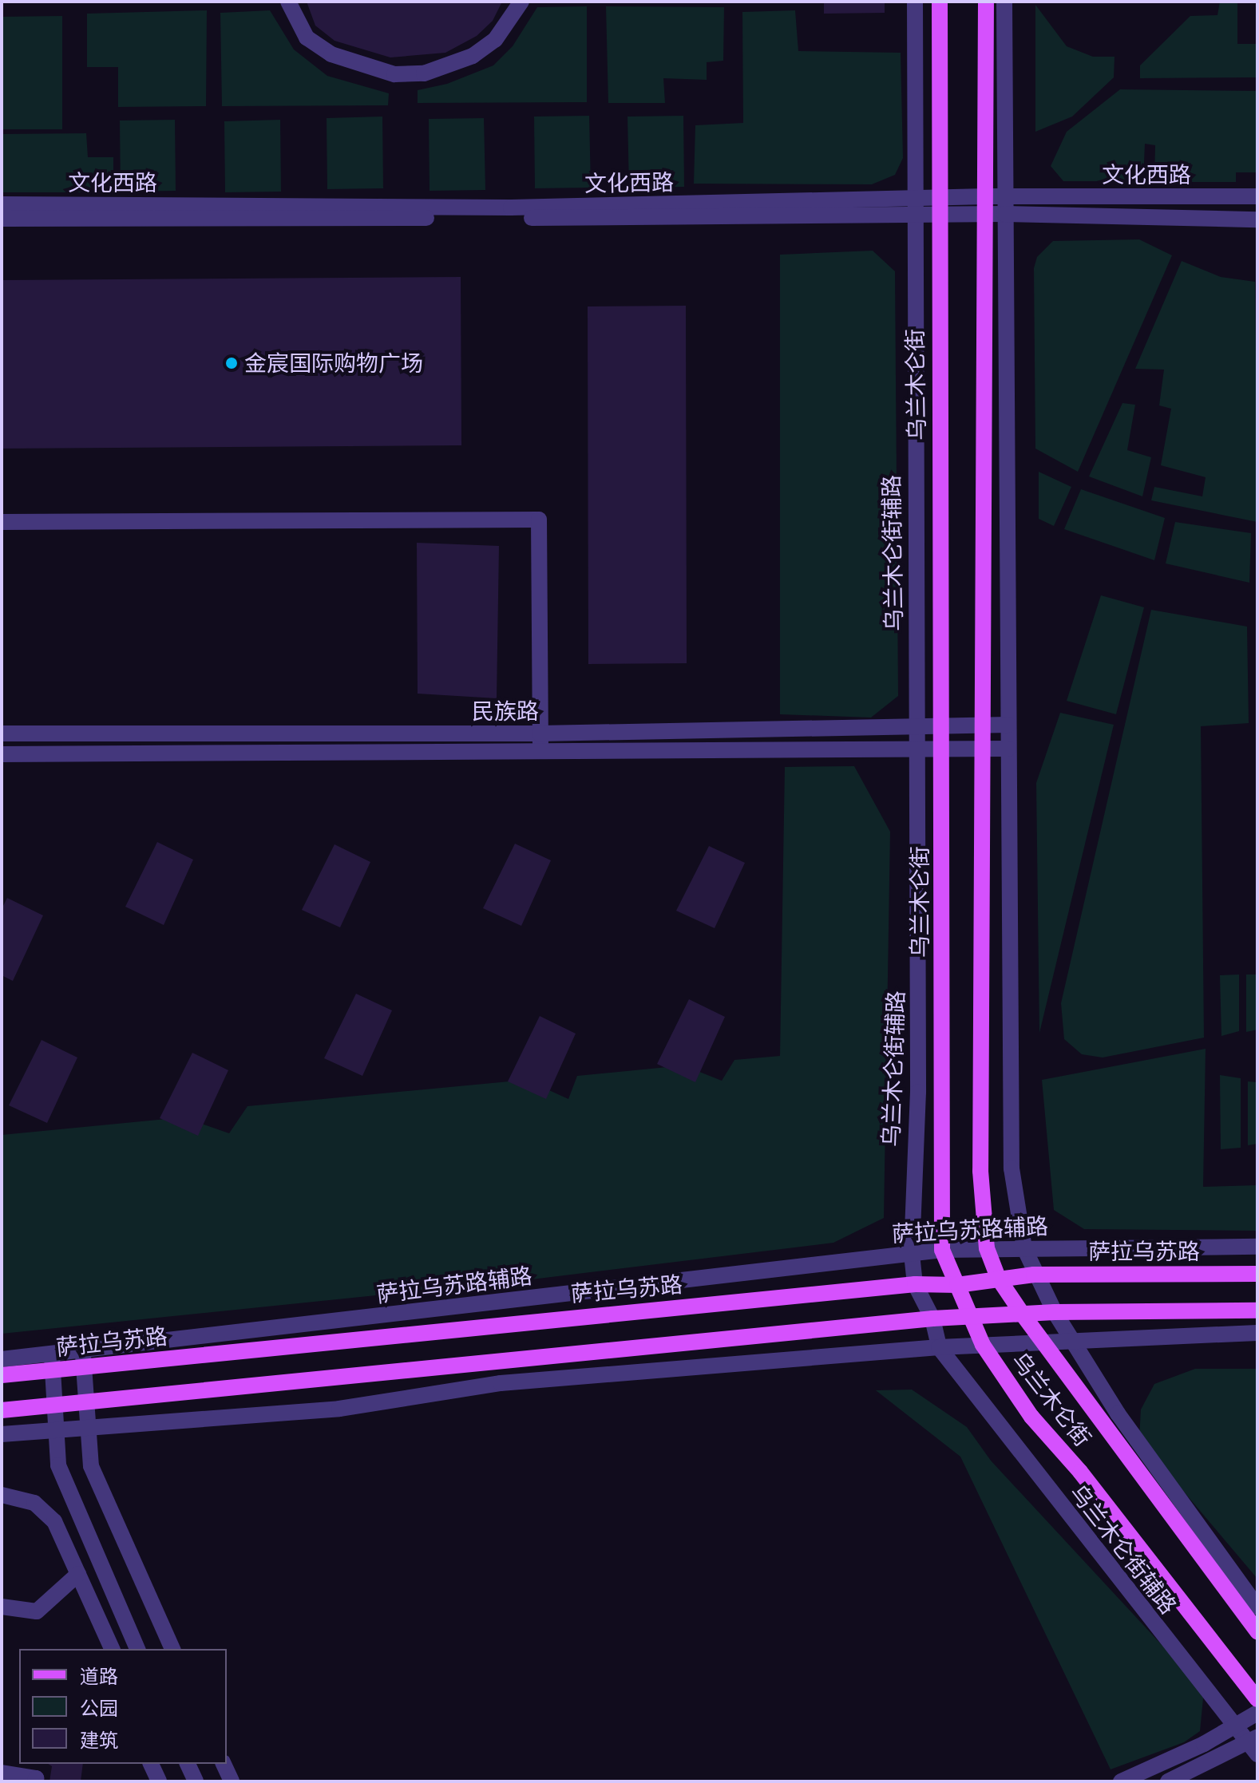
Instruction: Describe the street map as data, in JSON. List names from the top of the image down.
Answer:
{
  "streets": {
    "main road": ["乌兰木仑街", "萨拉乌苏路"],
    "street": [
      "文化西路",
      "乌兰木仑街辅路",
      "民族路",
      "萨拉乌苏路辅路"
    ]
  },
  "crossings": [
    ["文化西路", "乌兰木仑街"],
    ["文化西路", "乌兰木仑街辅路"],
    ["乌兰木仑街", "民族路"],
    ["乌兰木仑街", "萨拉乌苏路辅路"],
    ["乌兰木仑街", "萨拉乌苏路"],
    ["乌兰木仑街辅路", "民族路"],
    ["乌兰木仑街辅路", "萨拉乌苏路辅路"],
    ["乌兰木仑街辅路", "萨拉乌苏路"],
    ["萨拉乌苏路辅路", "萨拉乌苏路"]
  ],
  "places": ["金宸国际购物广场"],
  "legend": ["道路", "公园", "建筑"]
}
